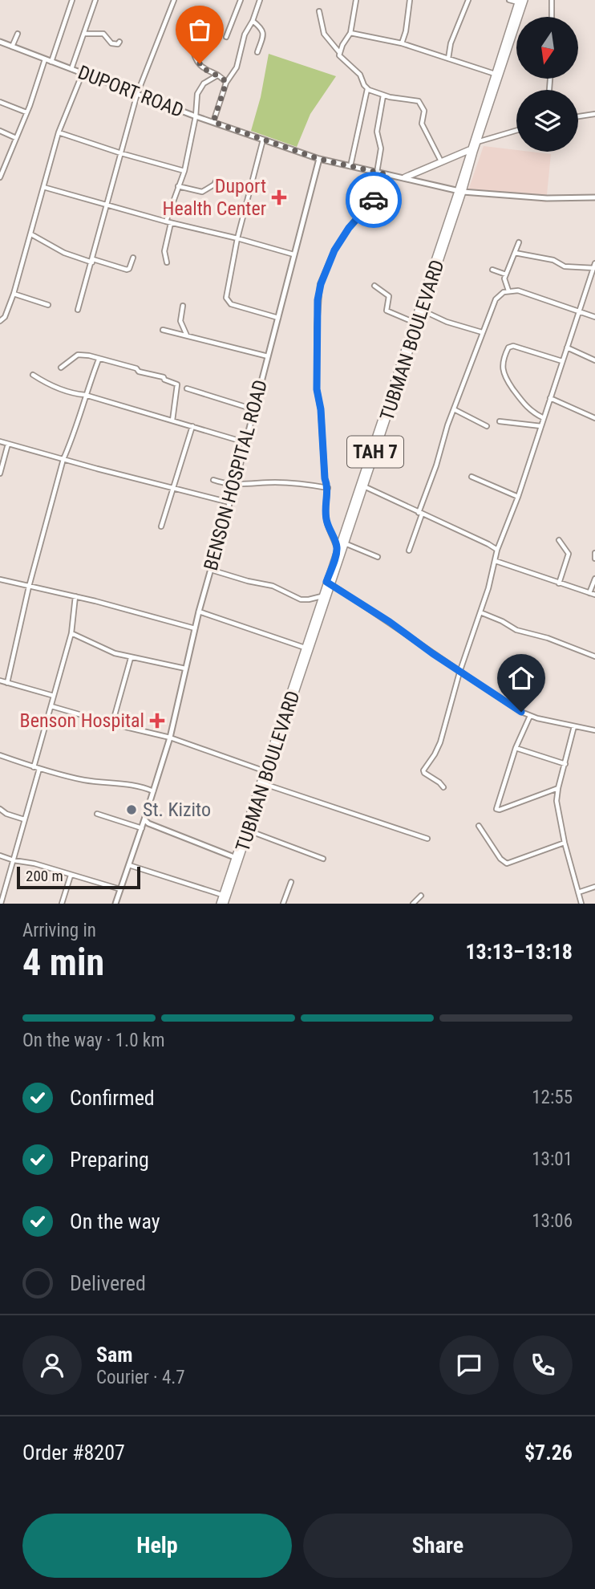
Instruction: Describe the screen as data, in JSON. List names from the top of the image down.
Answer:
{
  "streets": {
    "highway": ["TUBMAN BOULEVARD", "TAH 7"],
    "street": ["DUPORT ROAD", "BENSON HOSPITAL ROAD"]
  },
  "crossings": [
    ["DUPORT ROAD", "TUBMAN BOULEVARD"],
    ["DUPORT ROAD", "BENSON HOSPITAL ROAD"]
  ],
  "places": {
    "health": ["Duport Health Center", "Benson Hospital"],
    "other": ["St. Kizito"]
  },
  "scale_bar": "200 m",
  "north": "bottom",
  "page": {
    "scale": "200 m",
    "heading": ["4 min", "Arriving in", "13:13–13:18"],
    "panel": [
      "Sam",
      "Courier · 4.7",
      "Order #8207",
      "$7.26"
    ],
    "bar": "On the way · 1.0 km",
    "list": [
      ["Confirmed", "12:55"],
      ["Preparing", "13:01"],
      ["On the way", "13:06"],
      "Delivered"
    ],
    "buttons": ["Help", "Share"]
  }
}
